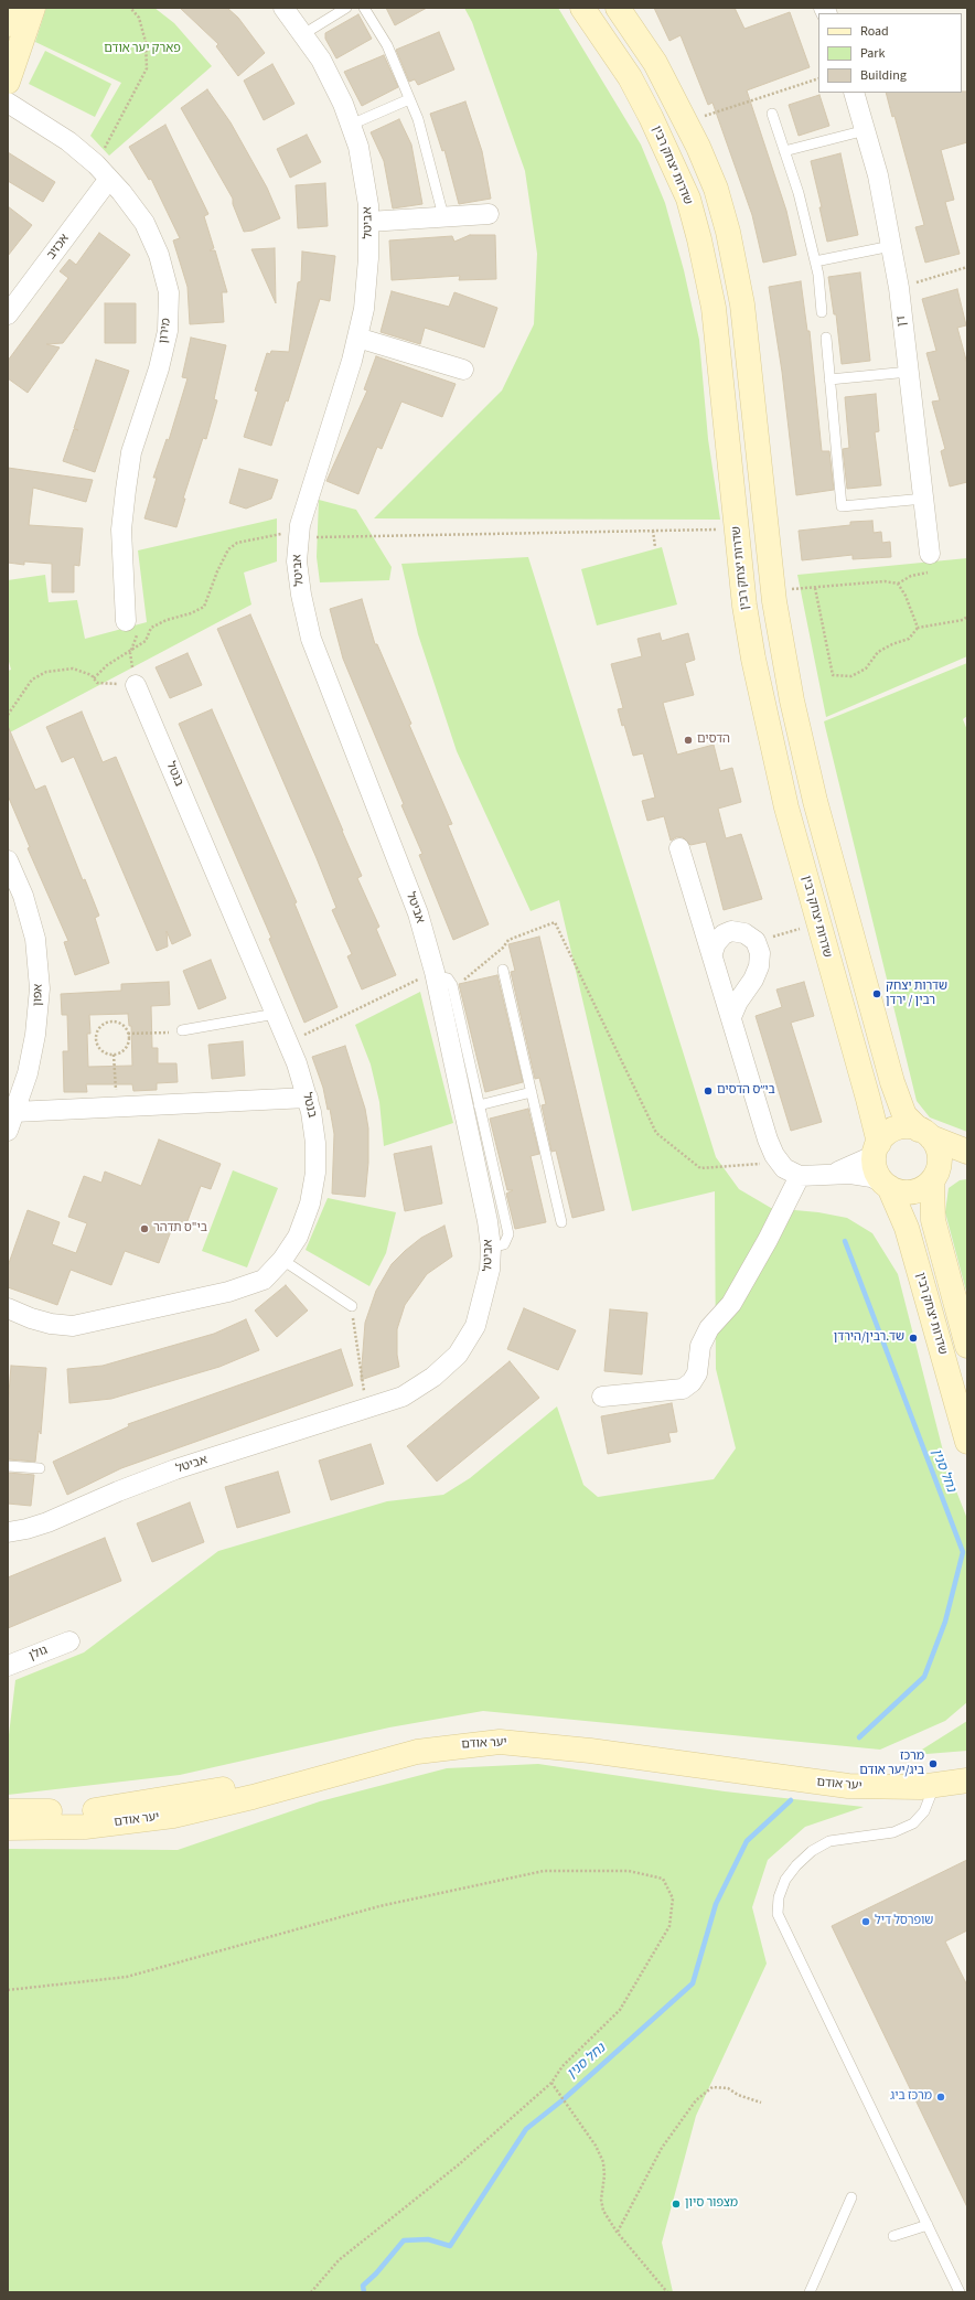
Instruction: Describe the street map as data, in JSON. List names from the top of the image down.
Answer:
{
  "streets": {
    "main road": ["שדרות יצחק רבין", "יער אודם"],
    "street": [
      "אביטל",
      "אכזיב",
      "דן",
      "מירון",
      "בנטל",
      "אפון",
      "גולן"
    ]
  },
  "crossings": [
    ["אכזיב", "מירון"]
  ],
  "water": ["נחל סנין"],
  "parks": ["פארק יער אודם"],
  "places": [
    "הדסים",
    "שדרות יצחק רבין / ירדן",
    "בי״ס הדסים",
    "בי\"ס תדהר",
    "שד.רבין/הירדן",
    "מרכז ביג/יער אודם",
    "שופרסל דיל",
    "מרכז ביג",
    "מצפור סיון"
  ],
  "legend": ["Road", "Park", "Building"]
}
